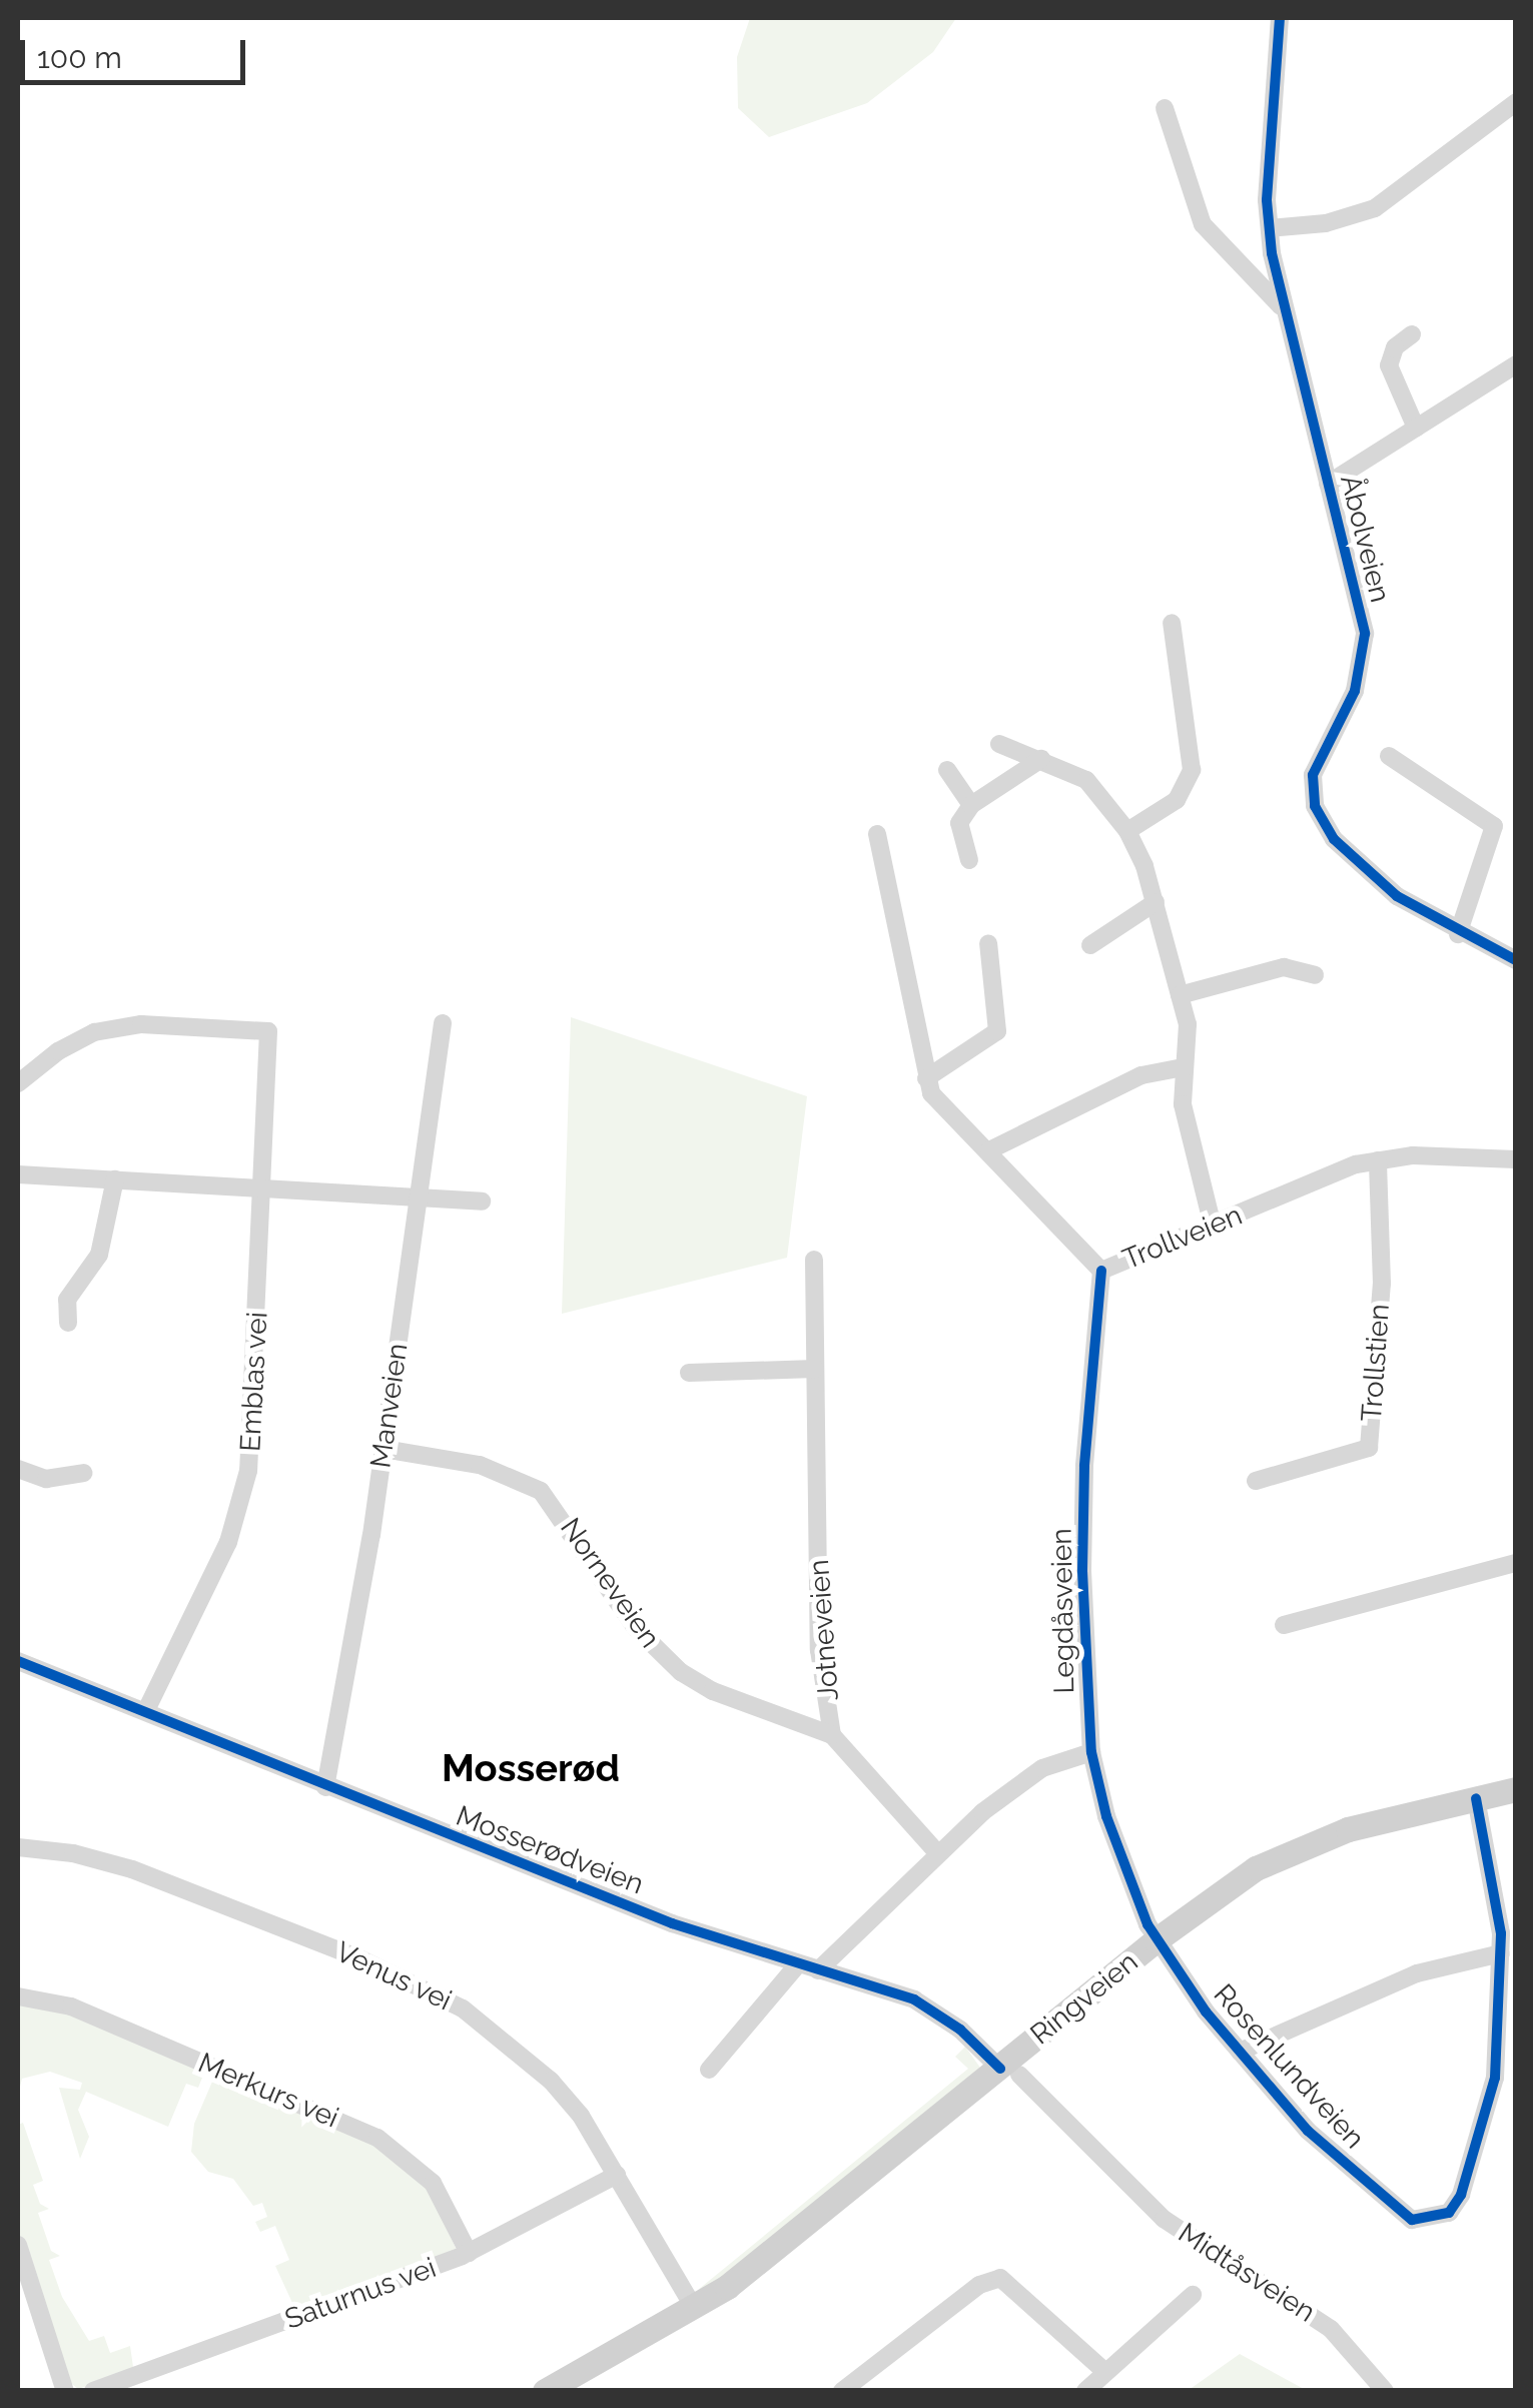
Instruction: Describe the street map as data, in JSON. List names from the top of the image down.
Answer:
{
  "streets": {
    "main road": ["Ringveien"],
    "street": [
      "Åbolveien",
      "Trollveien",
      "Trollstien",
      "Emblas vei",
      "Manveien",
      "Norneveien",
      "Legdåsveien",
      "Jotneveien",
      "Mosserødveien",
      "Venus vei",
      "Rosenlundveien",
      "Merkurs vei",
      "Midtåsveien",
      "Saturnus vei"
    ]
  },
  "crossings": [
    ["Trollveien", "Trollstien"],
    ["Trollveien", "Legdåsveien"],
    ["Emblas vei", "Mosserødveien"],
    ["Manveien", "Norneveien"],
    ["Manveien", "Mosserødveien"],
    ["Norneveien", "Jotneveien"],
    ["Legdåsveien", "Ringveien"],
    ["Legdåsveien", "Rosenlundveien"],
    ["Mosserødveien", "Ringveien"],
    ["Mosserødveien", "Midtåsveien"],
    ["Venus vei", "Ringveien"],
    ["Venus vei", "Saturnus vei"],
    ["Ringveien", "Rosenlundveien"],
    ["Ringveien", "Midtåsveien"],
    ["Merkurs vei", "Saturnus vei"]
  ],
  "districts": ["Mosserød"],
  "scale_bar": "100 m"
}
